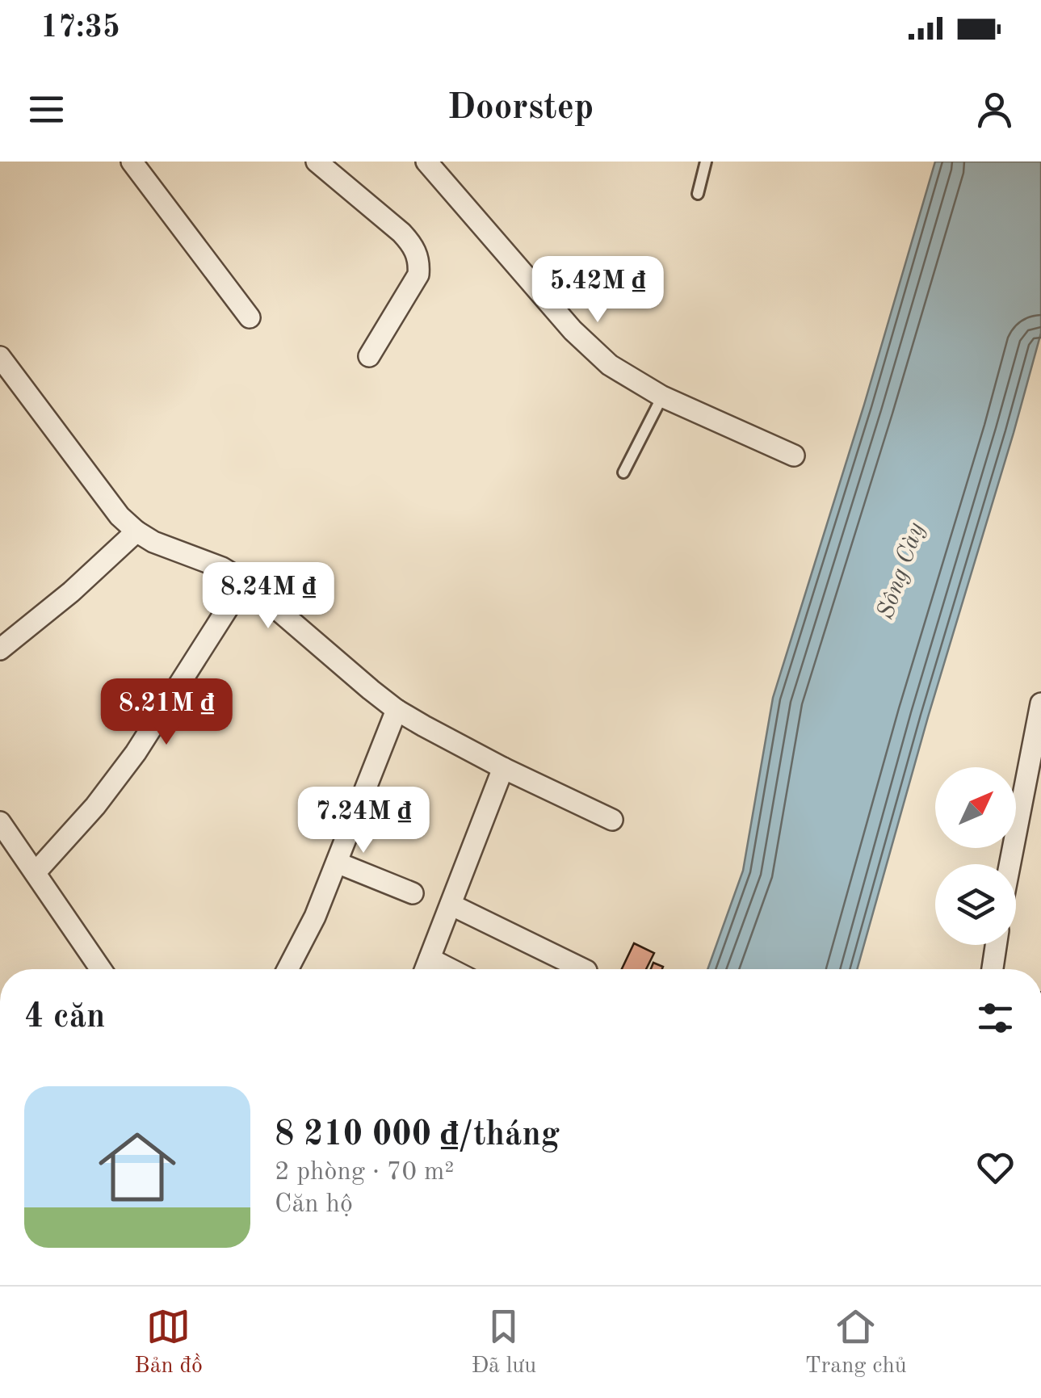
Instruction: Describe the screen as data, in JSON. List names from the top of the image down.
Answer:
{
  "water": ["Sông Cày"],
  "north": "top right",
  "page": {
    "status": "17:35",
    "header": "Doorstep",
    "price": [
      "5.42M ₫",
      "8.24M ₫",
      "8.21M ₫",
      "7.24M ₫"
    ],
    "heading": "4 căn",
    "list": [
      {
        "name": "8 210 000 ₫/tháng",
        "note": "2 phòng · 70 m² · Căn hộ"
      }
    ],
    "tabs": ["Bản đồ", "Đã lưu", "Trang chủ"]
  }
}
